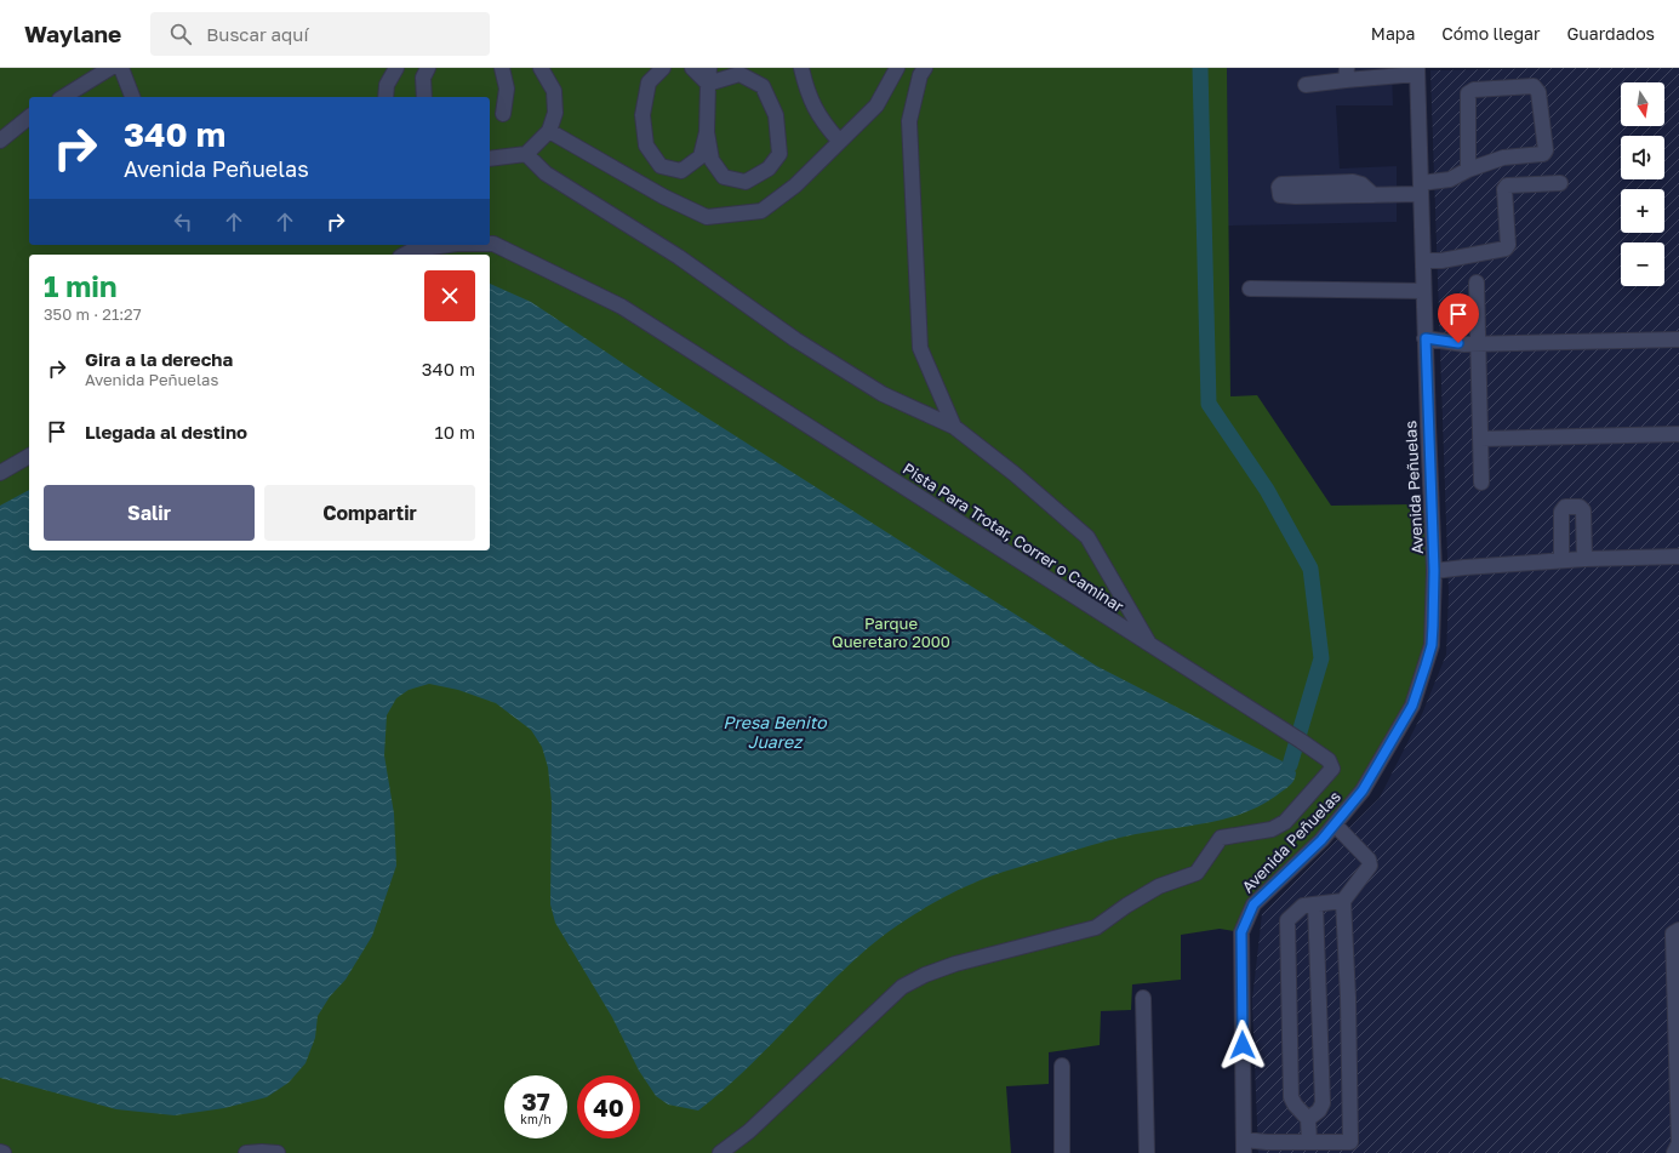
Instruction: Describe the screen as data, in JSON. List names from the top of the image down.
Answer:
{
  "streets": {
    "street": ["Avenida Peñuelas", "Pista Para Trotar, Correr o Caminar"]
  },
  "water": ["Presa Benito Juarez"],
  "parks": ["Parque Queretaro 2000"],
  "north": "bottom",
  "page": {
    "header": "Waylane",
    "search": "Buscar aquí",
    "nav": ["Mapa", "Cómo llegar", "Guardados"],
    "map_buttons": ["+", "−"],
    "turn": ["340 m", "Avenida Peñuelas"],
    "heading": ["1 min", "350 m · 21:27"],
    "list": [
      {
        "name": "Gira a la derecha",
        "note": "Avenida Peñuelas",
        "value": "340 m"
      },
      {
        "name": "Llegada al destino",
        "value": "10 m"
      }
    ],
    "buttons": ["Salir", "Compartir"],
    "speed": "37 km/h",
    "limit": "40"
  }
}
